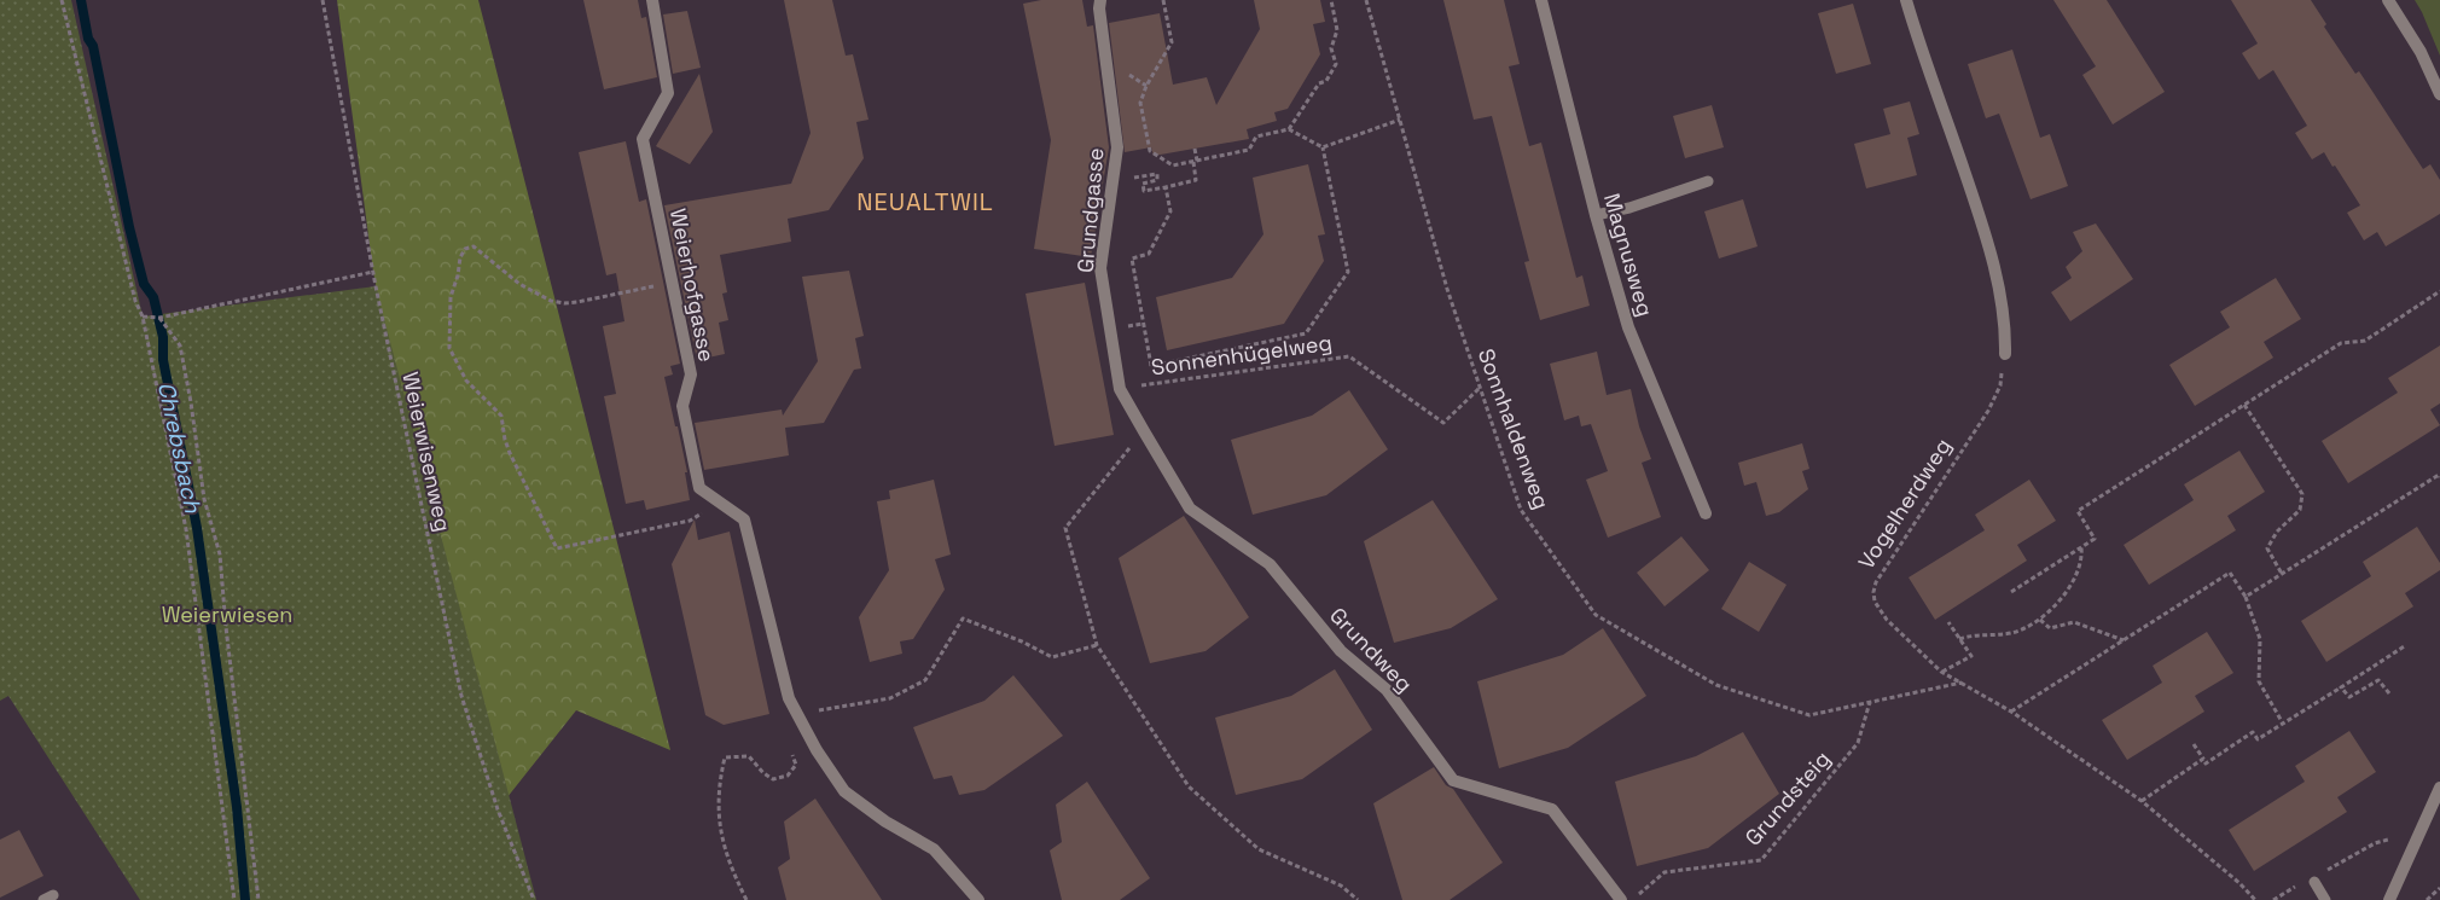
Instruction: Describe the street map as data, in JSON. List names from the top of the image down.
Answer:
{
  "streets": {
    "street": [
      "Grundgasse",
      "Magnusweg",
      "Weierhofgasse",
      "Grundweg"
    ],
    "path": [
      "Sonnenhügelweg",
      "Sonnhaldenweg",
      "Weierwisenweg",
      "Vogelherdweg",
      "Grundsteig"
    ]
  },
  "crossings": [
    ["Grundgasse", "Sonnenhügelweg"],
    ["Grundgasse", "Grundweg"],
    ["Sonnenhügelweg", "Sonnhaldenweg"],
    ["Sonnenhügelweg", "Grundweg"],
    ["Sonnhaldenweg", "Vogelherdweg"],
    ["Sonnhaldenweg", "Grundsteig"]
  ],
  "districts": ["NEUALTWIL"],
  "water": ["Chrebsbach"],
  "parks": ["Weierwiesen"]
}
